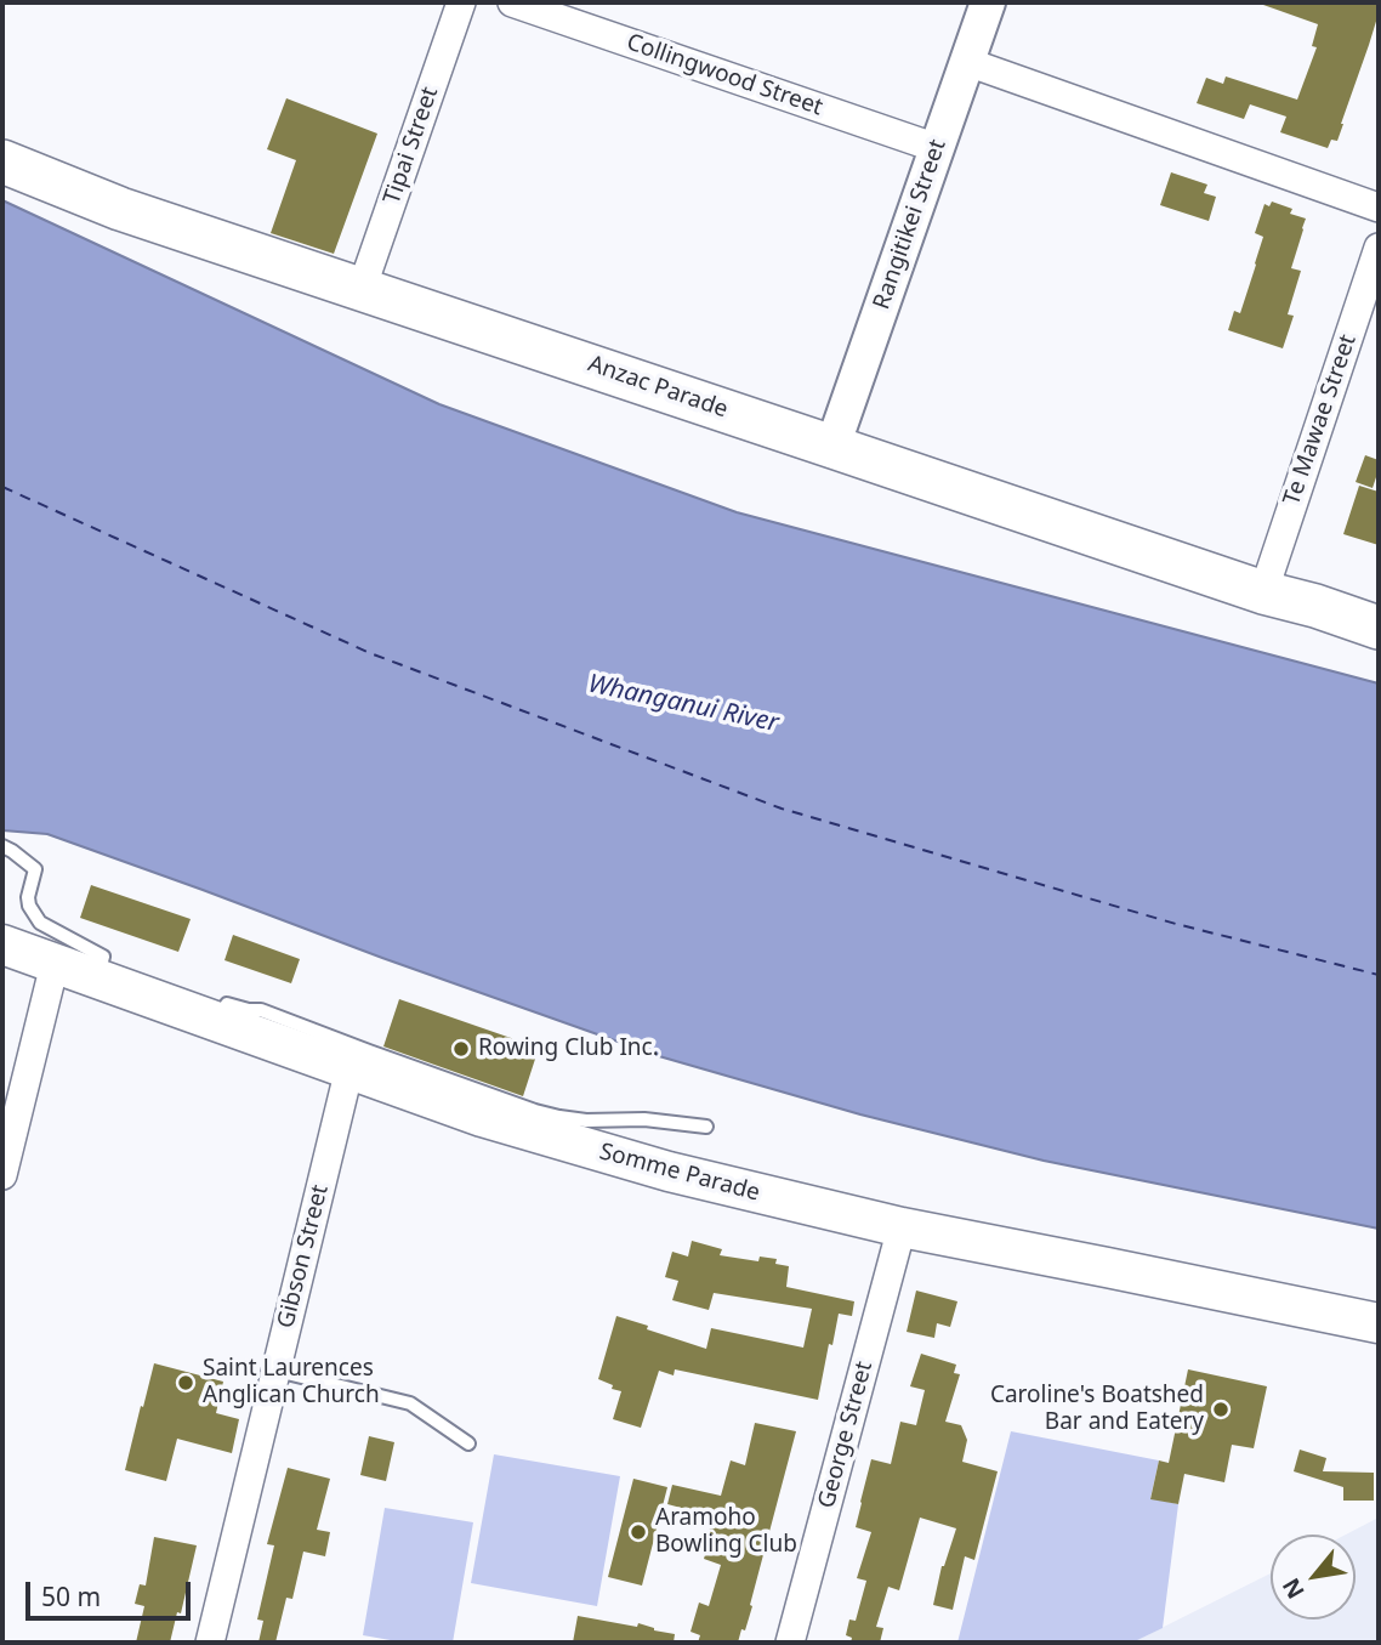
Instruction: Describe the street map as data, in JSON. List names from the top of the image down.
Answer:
{
  "streets": {
    "main road": ["Anzac Parade", "Somme Parade"],
    "street": [
      "Collingwood Street",
      "Tipai Street",
      "Rangitikei Street",
      "Te Mawae Street",
      "Gibson Street",
      "George Street"
    ]
  },
  "crossings": [
    ["Collingwood Street", "Rangitikei Street"],
    ["Tipai Street", "Anzac Parade"],
    ["Rangitikei Street", "Anzac Parade"],
    ["Anzac Parade", "Te Mawae Street"],
    ["Somme Parade", "Gibson Street"],
    ["Somme Parade", "George Street"]
  ],
  "water": ["Whanganui River"],
  "places": [
    "Rowing Club Inc.",
    "Saint Laurences Anglican Church",
    "Caroline's Boatshed Bar and Eatery",
    "Aramoho Bowling Club"
  ],
  "scale_bar": "50 m",
  "north": "bottom left"
}
